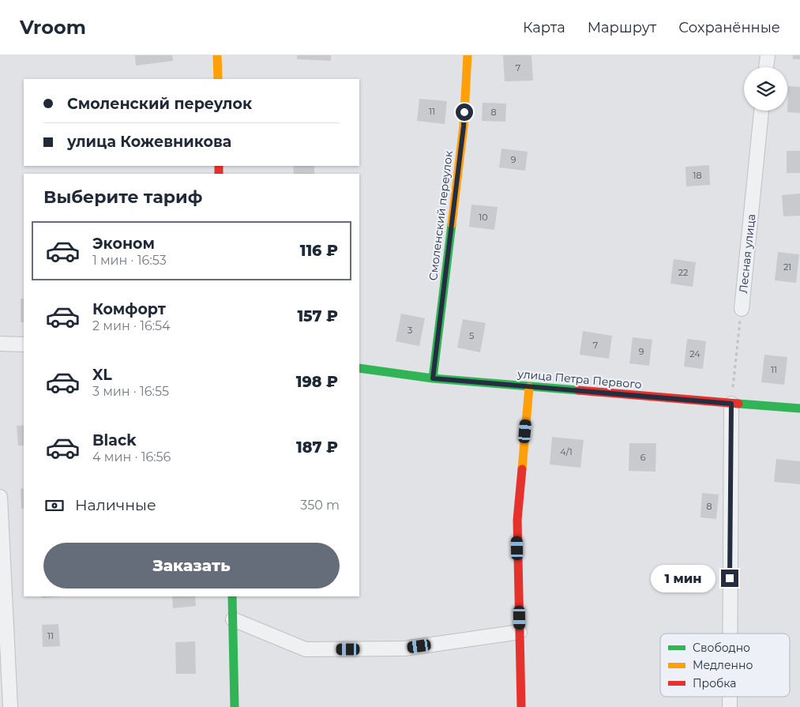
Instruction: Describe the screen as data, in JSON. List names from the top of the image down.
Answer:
{
  "streets": {
    "street": ["Смоленский переулок", "Лесная улица", "улица Петра Первого"]
  },
  "crossings": [
    ["Смоленский переулок", "улица Петра Первого"],
    ["Лесная улица", "улица Петра Первого"]
  ],
  "house_numbers": [
    "7",
    "11",
    "8",
    "9",
    "18",
    "10",
    "21",
    "22",
    "3",
    "5",
    "7",
    "9",
    "24",
    "11",
    "4/1",
    "6",
    "8",
    "11"
  ],
  "legend": ["Свободно", "Медленно", "Пробка"],
  "page": {
    "header": "Vroom",
    "nav": ["Карта", "Маршрут", "Сохранённые"],
    "banner": ["Смоленский переулок", "улица Кожевникова"],
    "heading": "Выберите тариф",
    "list": [
      {
        "name": "Эконом",
        "note": "1 мин · 16:53",
        "value": "116 ₽"
      },
      {
        "name": "Комфорт",
        "note": "2 мин · 16:54",
        "value": "157 ₽"
      },
      {
        "name": "XL",
        "note": "3 мин · 16:55",
        "value": "198 ₽"
      },
      {
        "name": "Black",
        "note": "4 мин · 16:56",
        "value": "187 ₽"
      }
    ],
    "pay": ["Наличные", "350 m"],
    "buttons": "Заказать",
    "bubble": "1 мин"
  }
}
